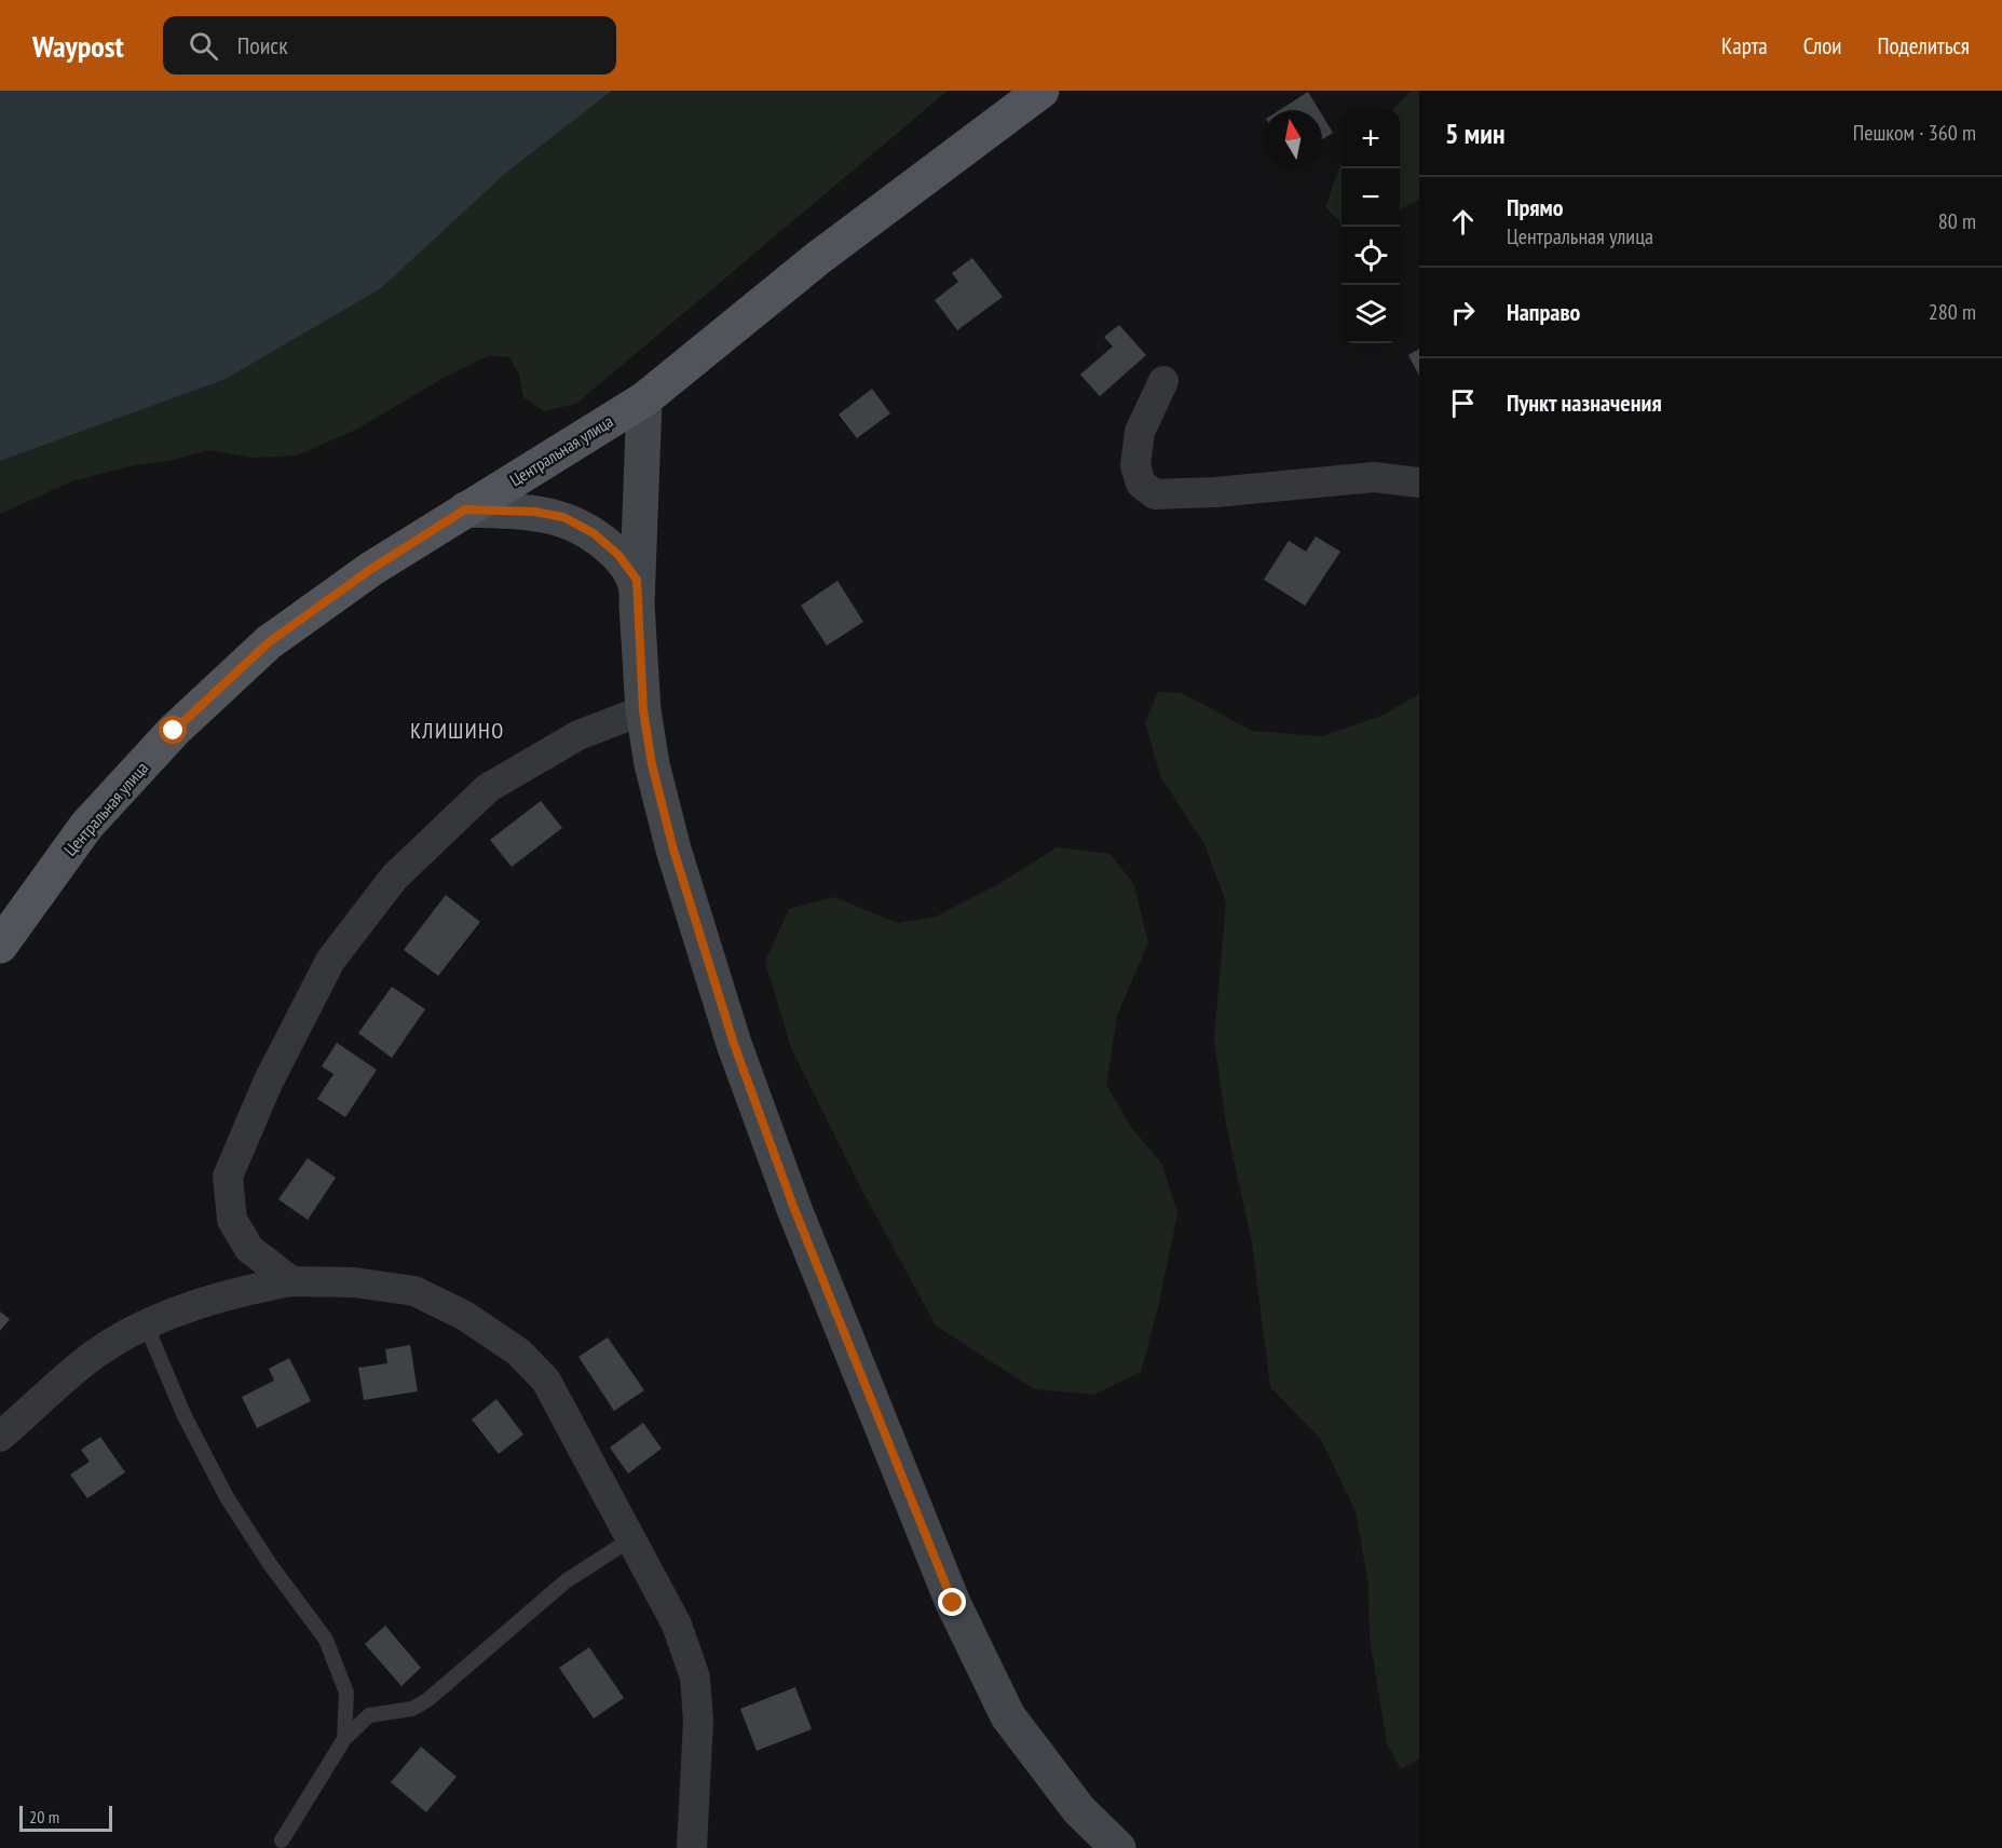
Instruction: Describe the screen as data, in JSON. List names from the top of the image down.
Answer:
{
  "streets": {
    "main road": ["Центральная улица"]
  },
  "districts": ["КЛИШИНО"],
  "scale_bar": "20 m",
  "north": "top",
  "page": {
    "header": "Waypost",
    "search": "Поиск",
    "nav": ["Карта", "Слои", "Поделиться"],
    "heading": ["5 мин", "Пешком · 360 m"],
    "map_buttons": ["+", "−"],
    "list": [
      ["Прямо", "Центральная улица", "80 m"],
      ["Направо", "280 m"],
      "Пункт назначения"
    ],
    "scale": "20 m"
  }
}
